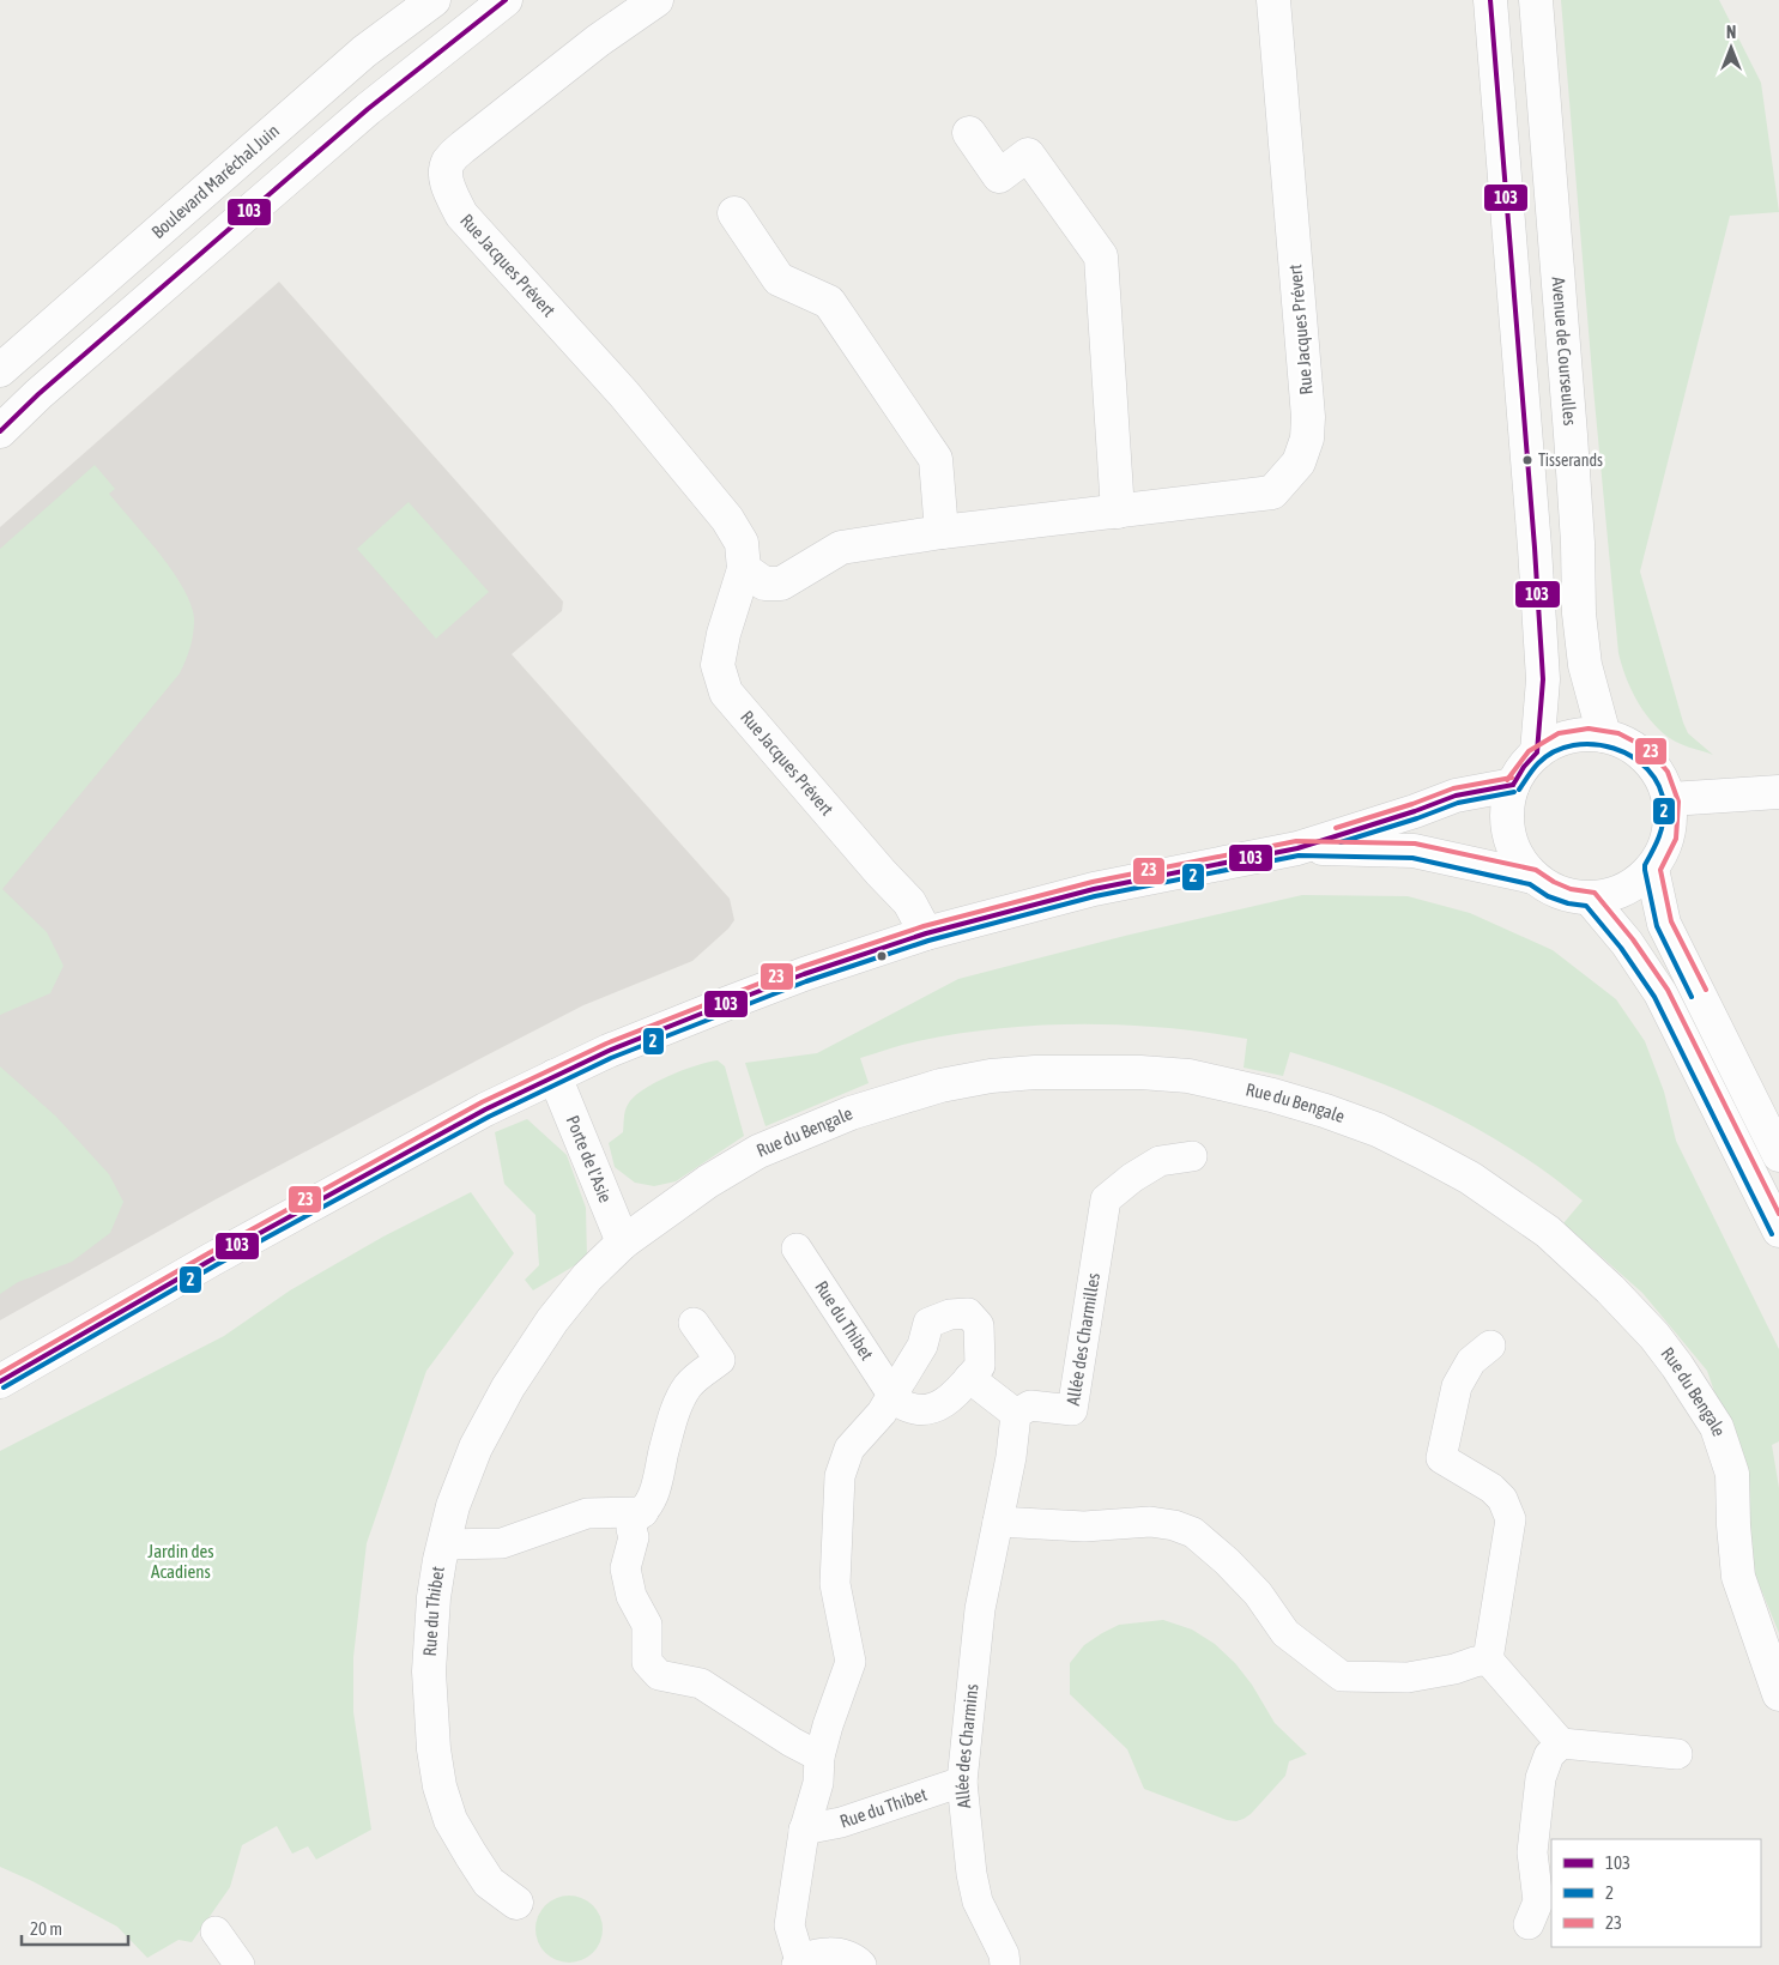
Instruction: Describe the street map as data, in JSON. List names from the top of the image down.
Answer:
{
  "streets": {
    "street": [
      "Boulevard Maréchal Juin",
      "Rue Jacques Prévert",
      "Avenue de Courseulles",
      "Rue du Bengale",
      "Porte de l'Asie",
      "Rue du Thibet",
      "Allée des Charmilles",
      "Allée des Charmins"
    ]
  },
  "crossings": [
    ["Rue du Bengale", "Porte de l'Asie"],
    ["Rue du Bengale", "Rue du Thibet"],
    ["Rue du Thibet", "Allée des Charmins"]
  ],
  "parks": ["Jardin des Acadiens"],
  "places": ["Tisserands"],
  "lines": ["transit line 103", "transit line 23", "transit line 2"],
  "legend": ["103", "2", "23"],
  "scale_bar": "20 m",
  "north": "top"
}
